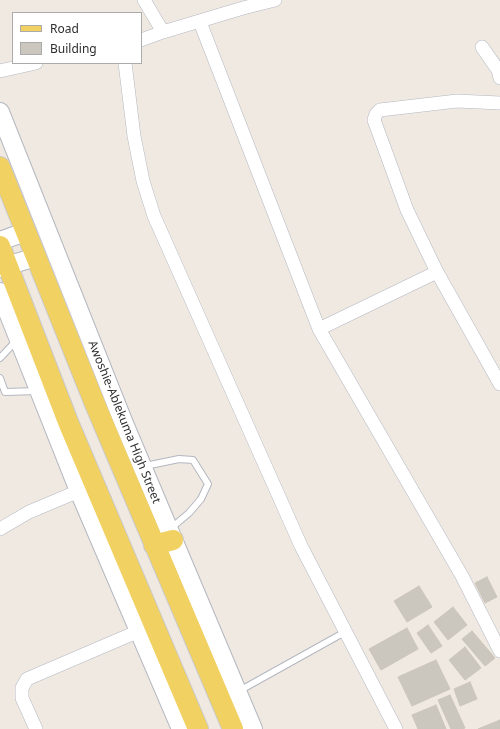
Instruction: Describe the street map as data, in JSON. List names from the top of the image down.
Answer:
{
  "streets": {
    "main road": ["Awoshie-Ablekuma High Street"]
  },
  "legend": ["Road", "Building"]
}
